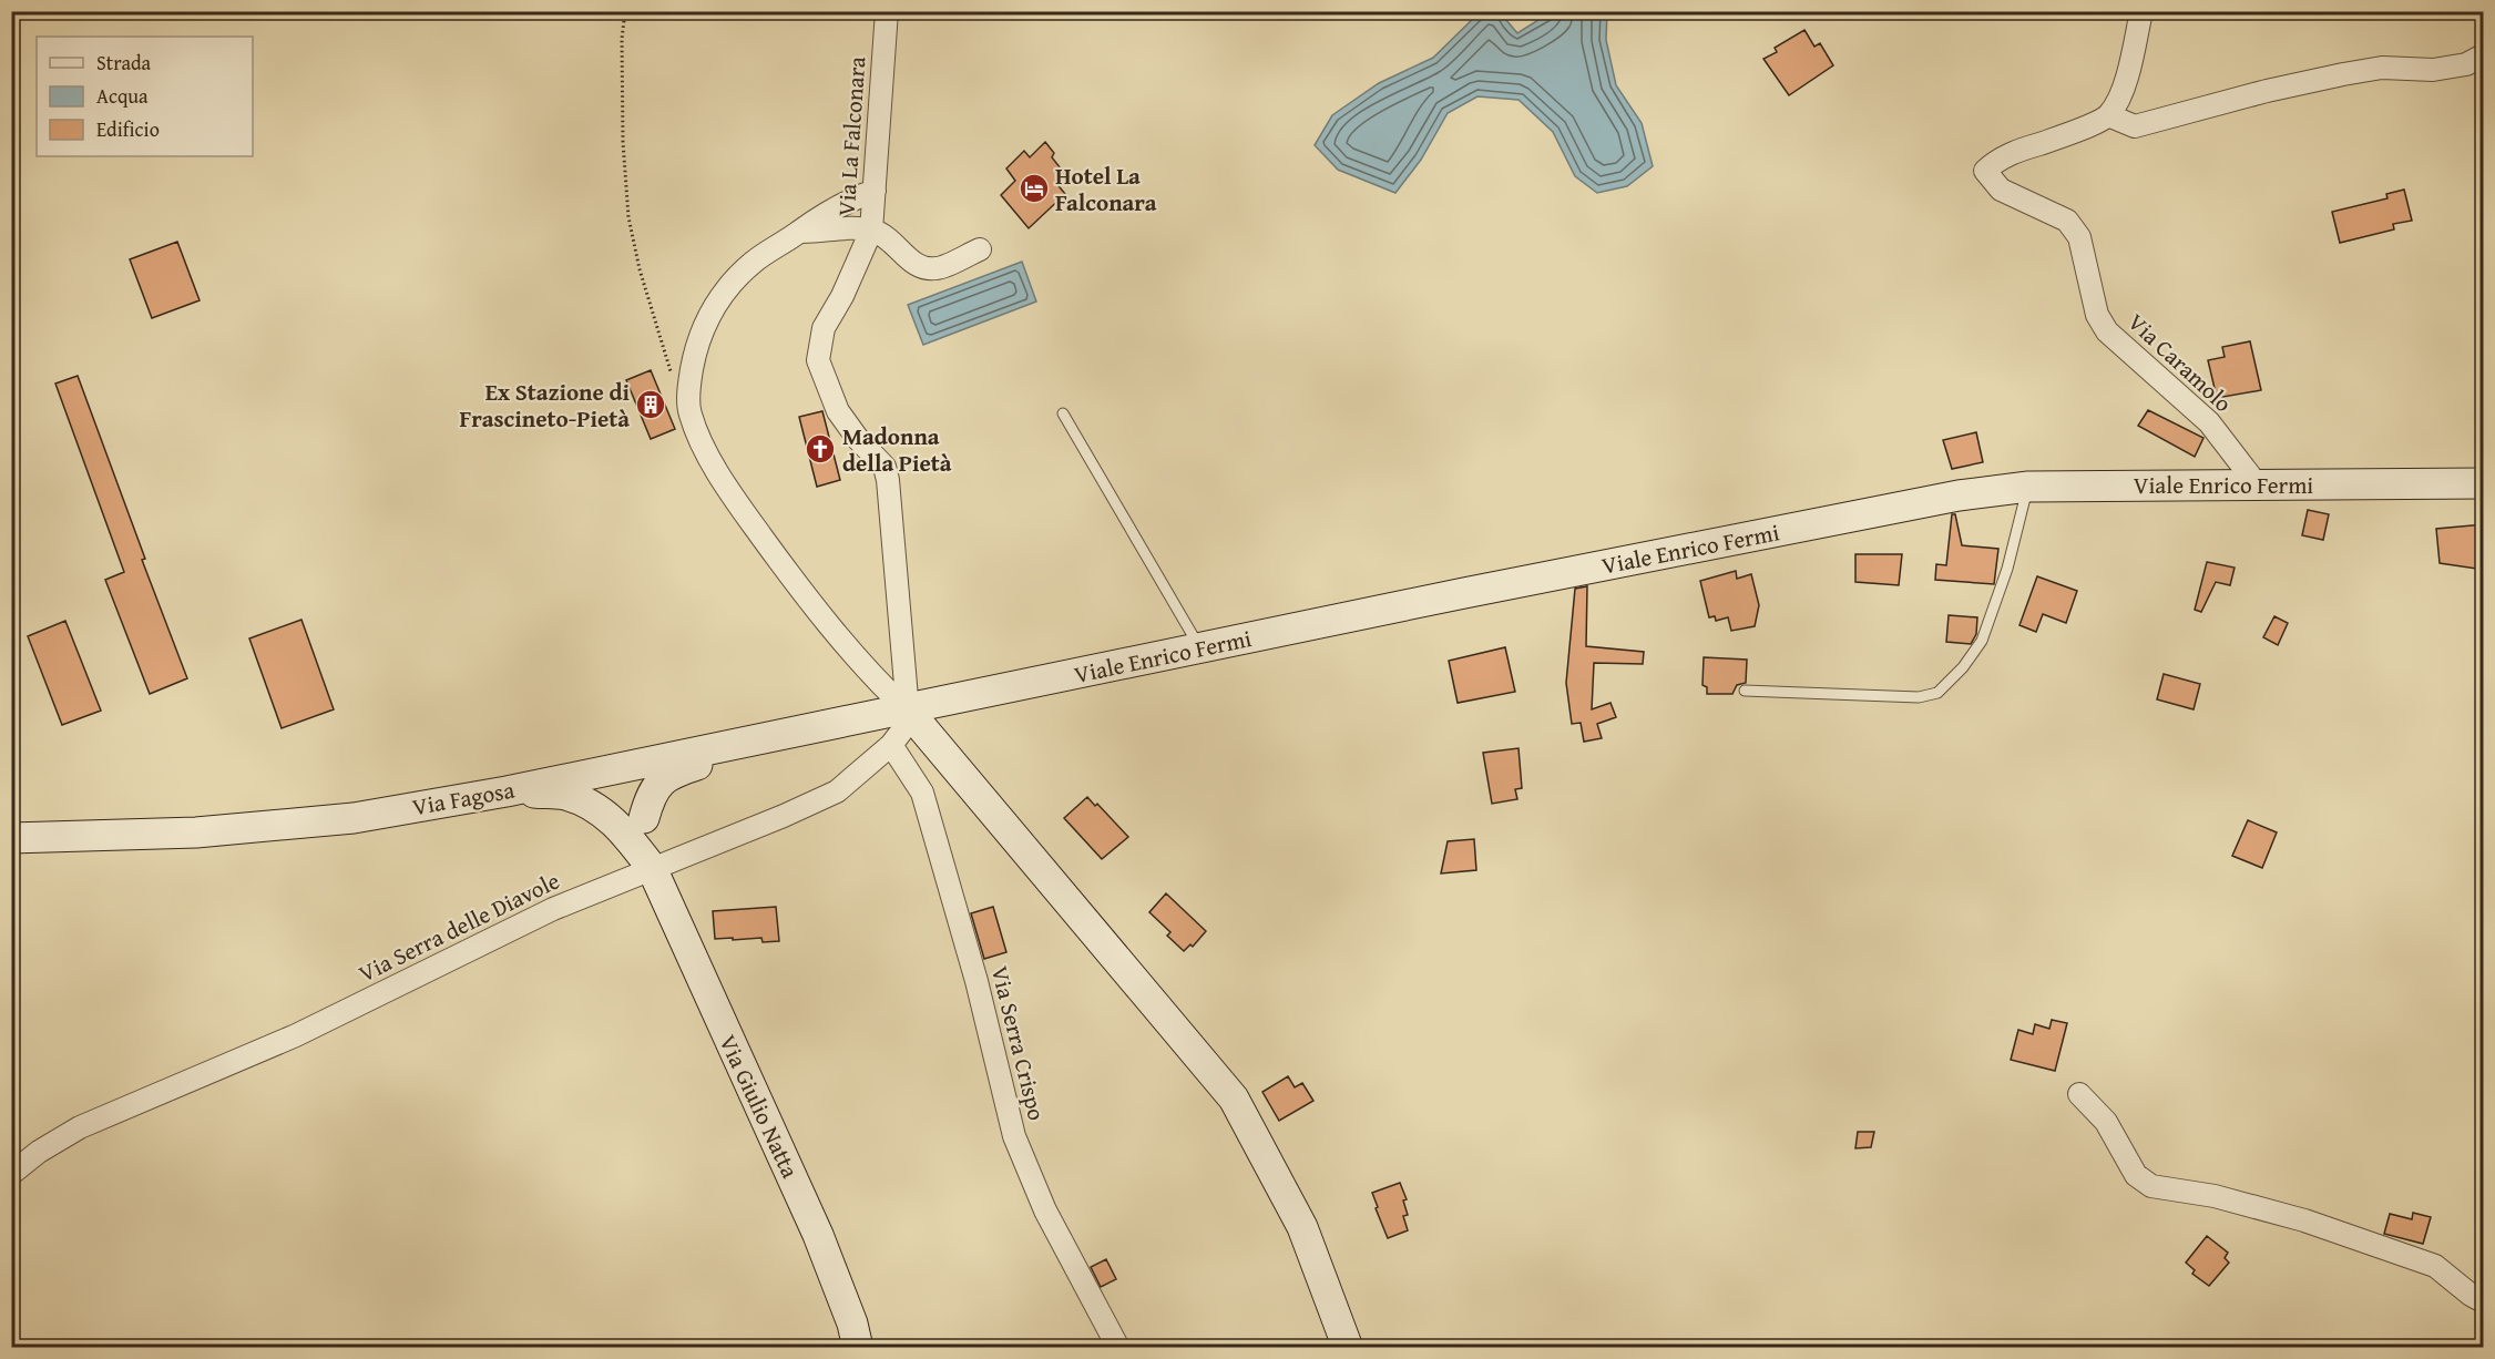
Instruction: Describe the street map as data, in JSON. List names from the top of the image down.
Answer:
{
  "streets": {
    "main road": ["Viale Enrico Fermi", "Via Fagosa", "Via Giulio Natta"],
    "street": [
      "Via La Falconara",
      "Via Caramolo",
      "Via Serra delle Diavole",
      "Via Serra Crispo"
    ]
  },
  "crossings": [
    ["Via La Falconara", "Viale Enrico Fermi"],
    ["Via La Falconara", "Via Fagosa"],
    ["Via La Falconara", "Via Serra delle Diavole"],
    ["Via Caramolo", "Viale Enrico Fermi"],
    ["Viale Enrico Fermi", "Via Fagosa"],
    ["Viale Enrico Fermi", "Via Serra delle Diavole"],
    ["Via Fagosa", "Via Serra delle Diavole"],
    ["Via Serra delle Diavole", "Via Serra Crispo"],
    ["Via Serra delle Diavole", "Via Giulio Natta"]
  ],
  "places": {
    "hotel": ["Hotel La Falconara"],
    "building": ["Ex Stazione di Frascineto-Pietà"],
    "church": ["Madonna della Pietà"]
  },
  "legend": ["Strada", "Acqua", "Edificio"]
}
